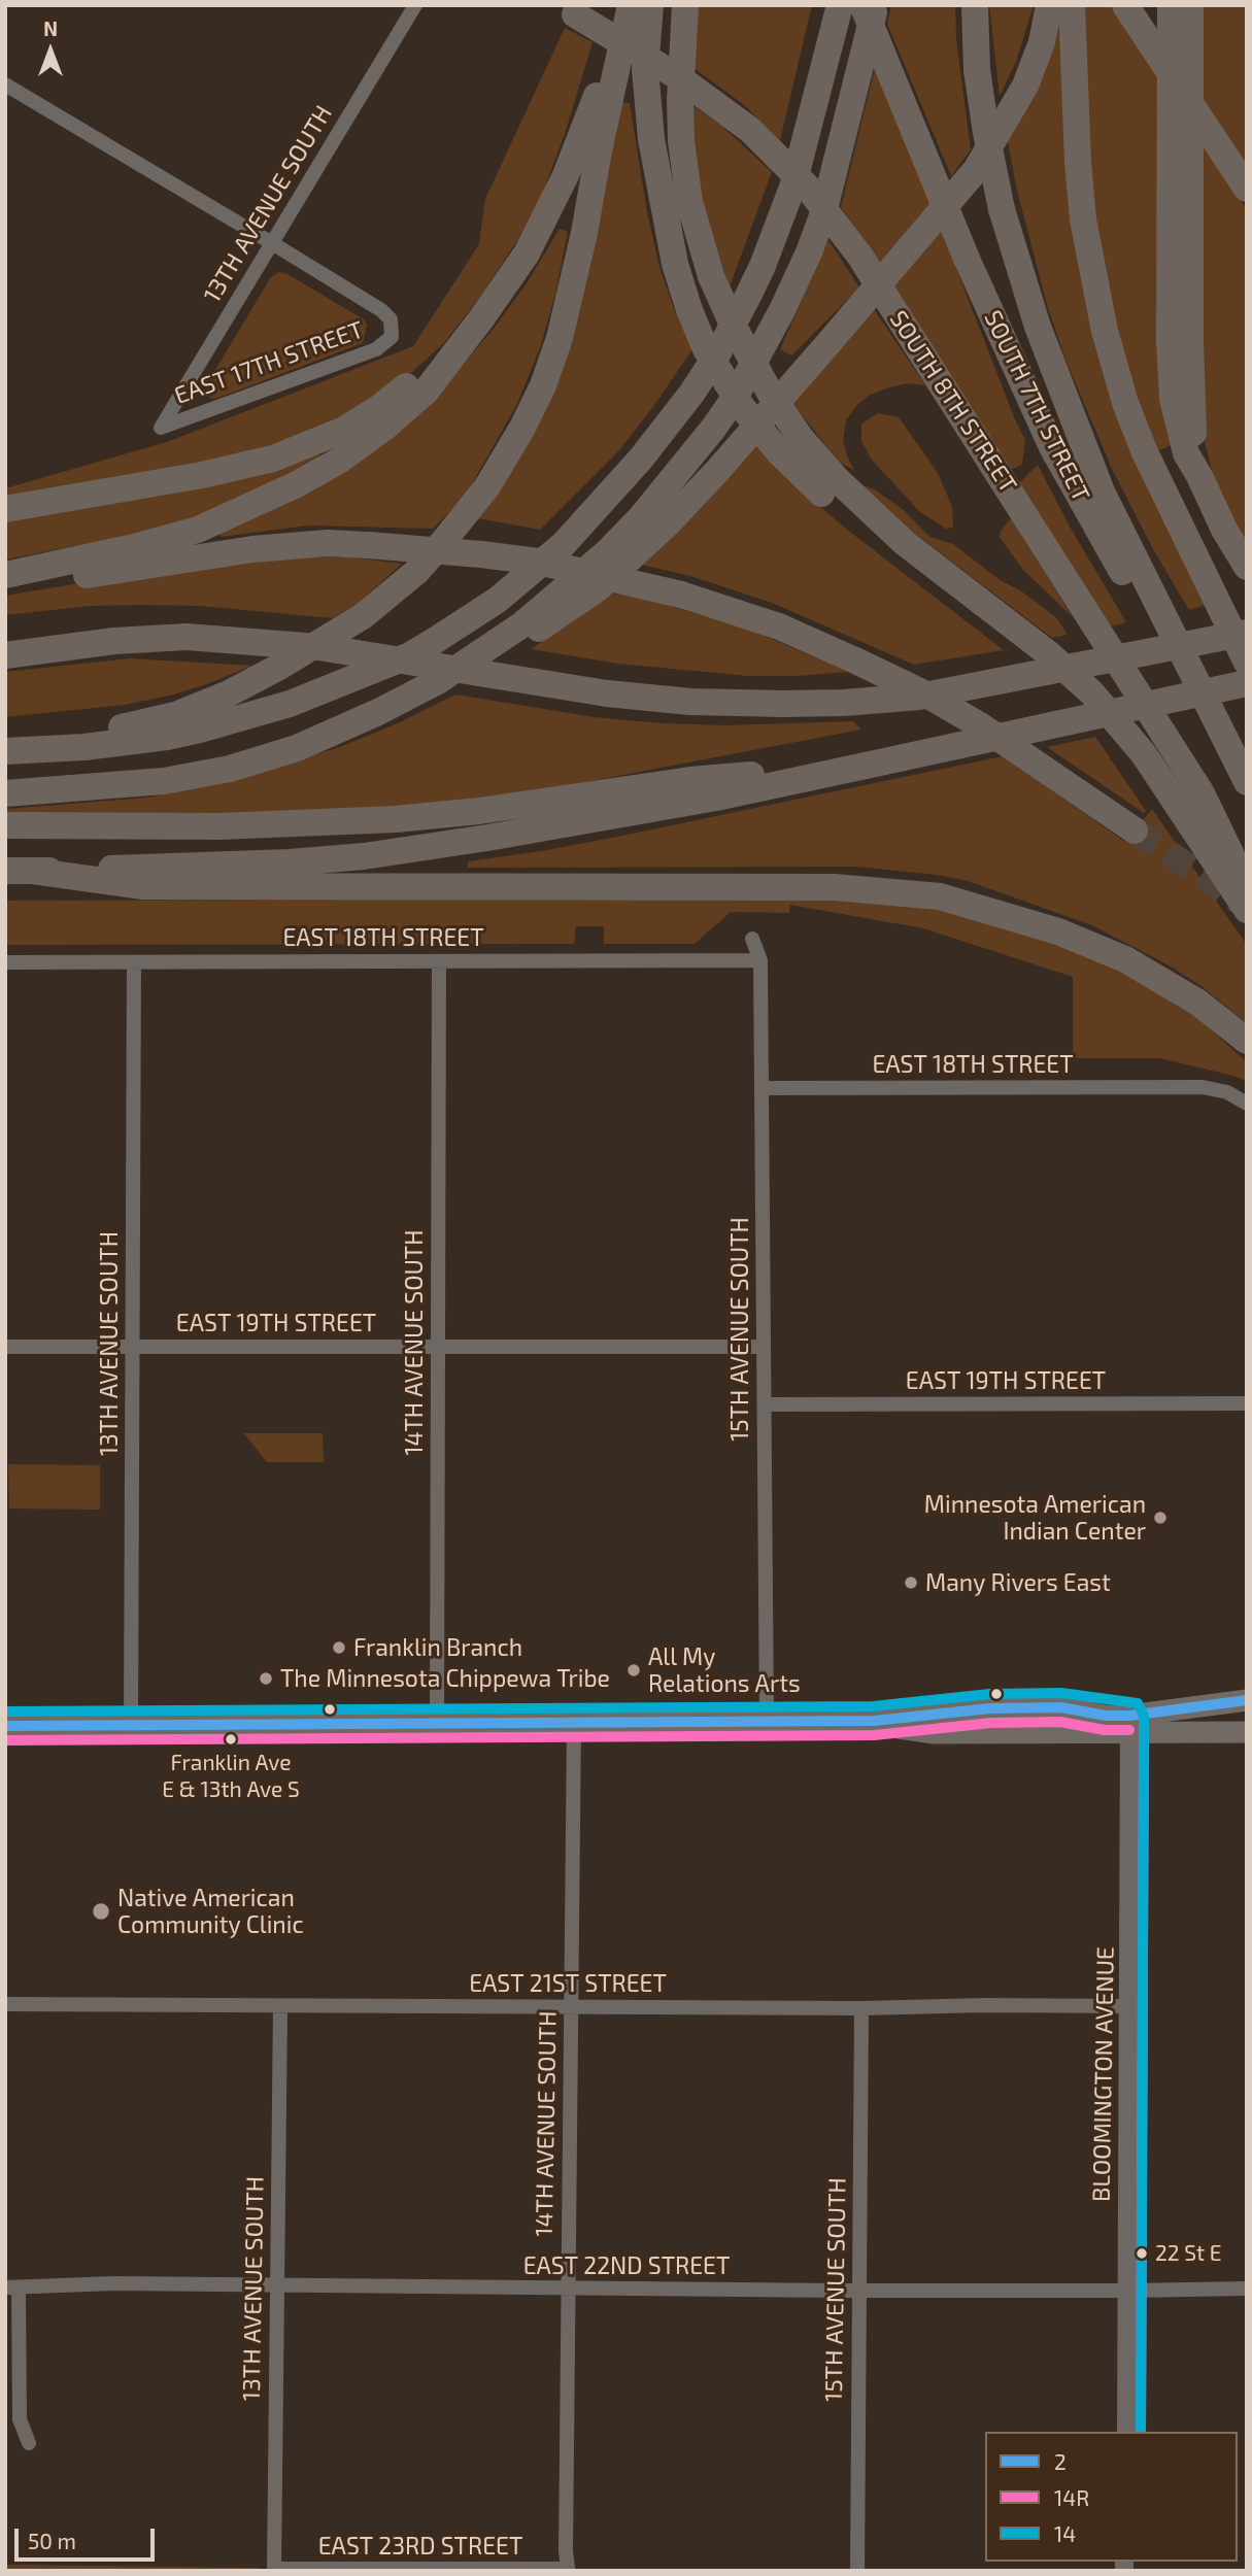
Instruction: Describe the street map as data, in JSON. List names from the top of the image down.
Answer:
{
  "streets": {
    "highway": ["SOUTH 8TH STREET", "SOUTH 7TH STREET"],
    "street": [
      "13TH AVENUE SOUTH",
      "EAST 17TH STREET",
      "EAST 18TH STREET",
      "EAST 19TH STREET",
      "15TH AVENUE SOUTH",
      "14TH AVENUE SOUTH",
      "EAST 21ST STREET",
      "BLOOMINGTON AVENUE",
      "EAST 22ND STREET",
      "EAST 23RD STREET"
    ]
  },
  "crossings": [
    ["13TH AVENUE SOUTH", "EAST 17TH STREET"],
    ["13TH AVENUE SOUTH", "EAST 18TH STREET"],
    ["13TH AVENUE SOUTH", "EAST 19TH STREET"],
    ["13TH AVENUE SOUTH", "EAST 21ST STREET"],
    ["13TH AVENUE SOUTH", "EAST 22ND STREET"],
    ["13TH AVENUE SOUTH", "EAST 23RD STREET"],
    ["EAST 18TH STREET", "15TH AVENUE SOUTH"],
    ["EAST 18TH STREET", "14TH AVENUE SOUTH"],
    ["EAST 19TH STREET", "15TH AVENUE SOUTH"],
    ["EAST 19TH STREET", "14TH AVENUE SOUTH"],
    ["15TH AVENUE SOUTH", "EAST 21ST STREET"],
    ["15TH AVENUE SOUTH", "EAST 22ND STREET"],
    ["14TH AVENUE SOUTH", "EAST 21ST STREET"],
    ["14TH AVENUE SOUTH", "EAST 22ND STREET"],
    ["14TH AVENUE SOUTH", "EAST 23RD STREET"],
    ["EAST 21ST STREET", "BLOOMINGTON AVENUE"],
    ["BLOOMINGTON AVENUE", "EAST 22ND STREET"]
  ],
  "places": [
    "Minnesota American Indian Center",
    "Many Rivers East",
    "Franklin Branch",
    "All My Relations Arts",
    "The Minnesota Chippewa Tribe",
    "Franklin Ave E & 13th Ave S",
    "Native American Community Clinic",
    "22 St E"
  ],
  "lines": ["transit line 14", "transit line 2", "transit line 14R"],
  "legend": ["2", "14R", "14"],
  "scale_bar": "50 m",
  "north": "top"
}
